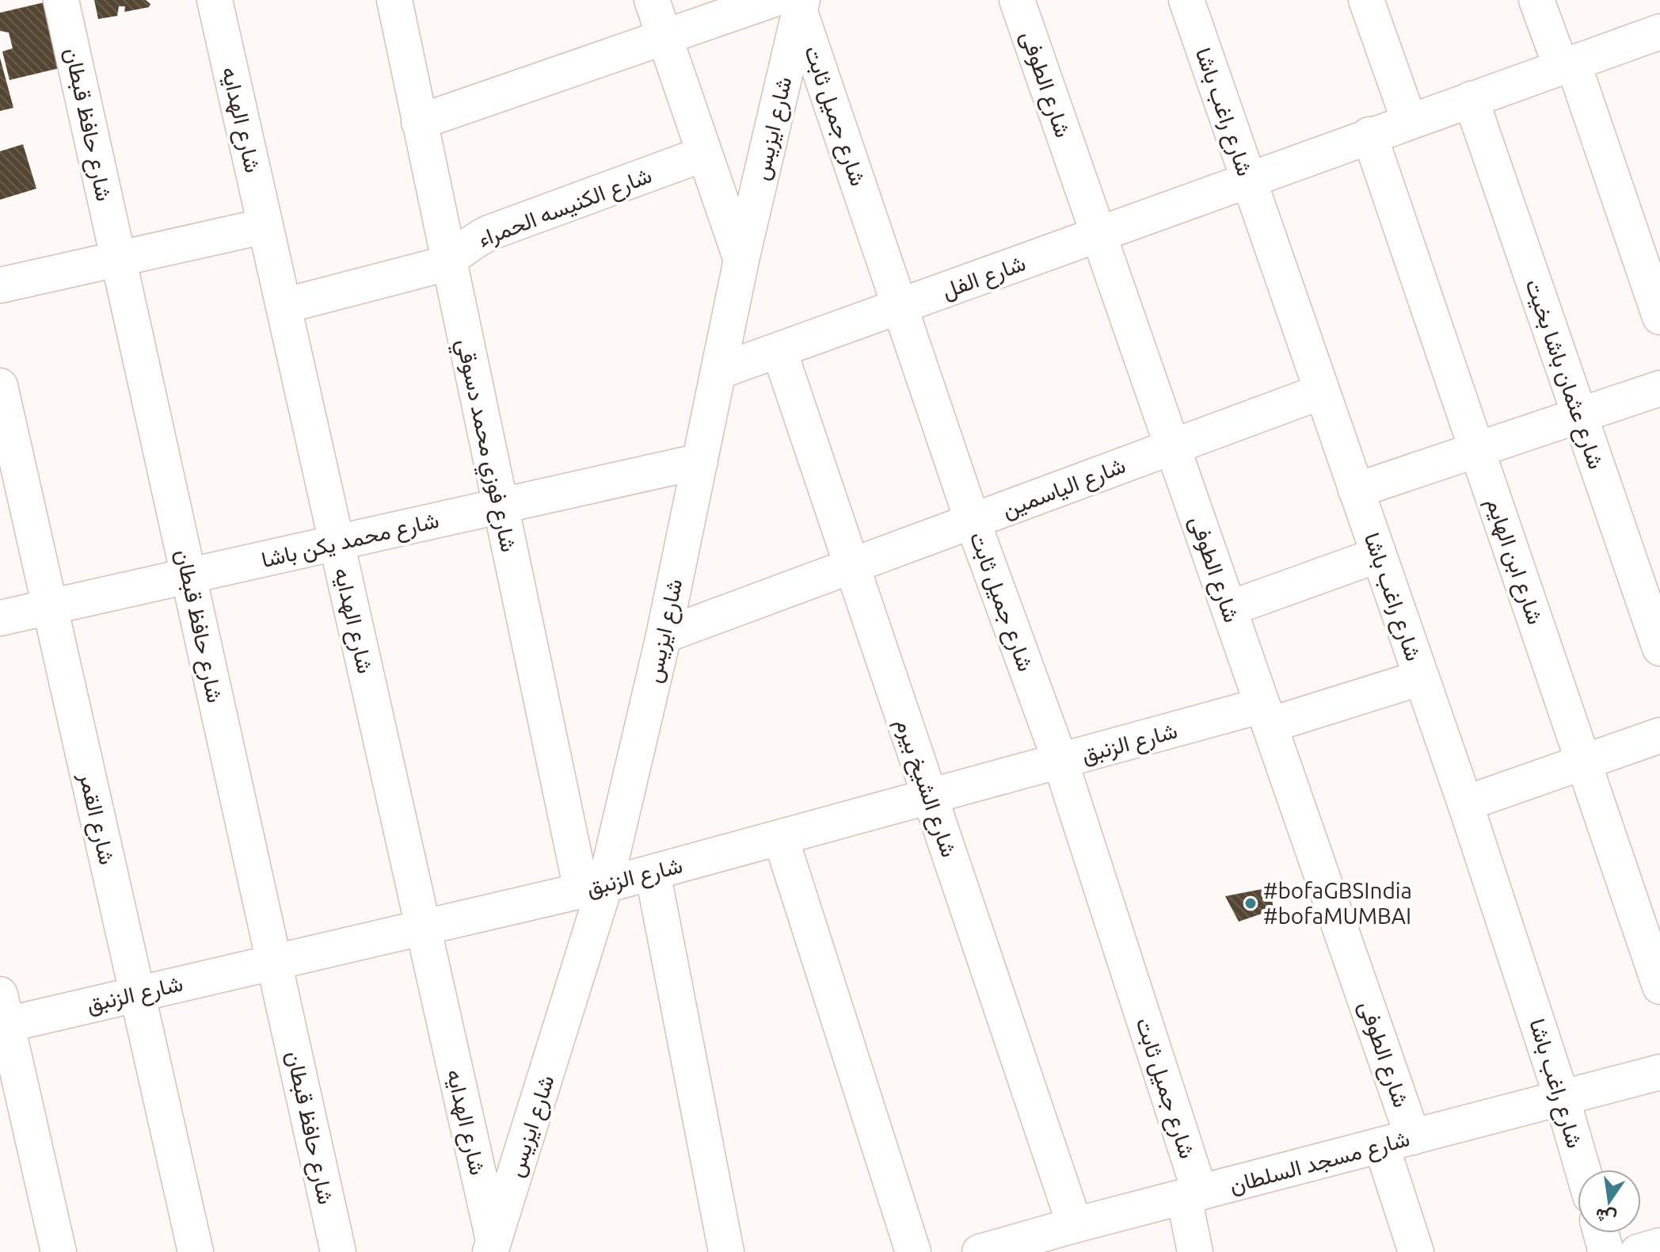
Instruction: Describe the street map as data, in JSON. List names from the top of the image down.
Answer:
{
  "streets": {
    "street": [
      "شارع الطوفى",
      "شارع راغب باشا",
      "شارع جميل ثابت",
      "شارع الهدايه",
      "شارع حافظ قبطان",
      "شارع ايزيس",
      "شارع الكنيسه الحمراء",
      "شارع الفل",
      "شارع عثمان باشا بخيت",
      "شارع فوزي محمد دسوقي",
      "شارع الياسمين",
      "شارع محمد يكن باشا",
      "شارع ابن الهايم",
      "شارع الزنبق",
      "شارع الشيخ بيرم",
      "شارع القمر",
      "شارع مسجد السلطان"
    ]
  },
  "crossings": [
    ["شارع الطوفى", "شارع الفل"],
    ["شارع الطوفى", "شارع الياسمين"],
    ["شارع الطوفى", "شارع الزنبق"],
    ["شارع الطوفى", "شارع مسجد السلطان"],
    ["شارع راغب باشا", "شارع الفل"],
    ["شارع راغب باشا", "شارع الياسمين"],
    ["شارع راغب باشا", "شارع الزنبق"],
    ["شارع راغب باشا", "شارع مسجد السلطان"],
    ["شارع جميل ثابت", "شارع ايزيس"],
    ["شارع جميل ثابت", "شارع الفل"],
    ["شارع جميل ثابت", "شارع الياسمين"],
    ["شارع جميل ثابت", "شارع الزنبق"],
    ["شارع جميل ثابت", "شارع مسجد السلطان"],
    ["شارع الهدايه", "شارع ايزيس"],
    ["شارع الهدايه", "شارع الكنيسه الحمراء"],
    ["شارع الهدايه", "شارع محمد يكن باشا"],
    ["شارع الهدايه", "شارع الزنبق"],
    ["شارع حافظ قبطان", "شارع محمد يكن باشا"],
    ["شارع حافظ قبطان", "شارع الزنبق"],
    ["شارع ايزيس", "شارع الفل"],
    ["شارع ايزيس", "شارع فوزي محمد دسوقي"],
    ["شارع ايزيس", "شارع الياسمين"],
    ["شارع ايزيس", "شارع محمد يكن باشا"],
    ["شارع ايزيس", "شارع الزنبق"],
    ["شارع الكنيسه الحمراء", "شارع فوزي محمد دسوقي"],
    ["شارع الفل", "شارع عثمان باشا بخيت"],
    ["شارع الفل", "شارع ابن الهايم"],
    ["شارع الفل", "شارع الشيخ بيرم"],
    ["شارع فوزي محمد دسوقي", "شارع محمد يكن باشا"],
    ["شارع فوزي محمد دسوقي", "شارع الزنبق"],
    ["شارع الياسمين", "شارع الشيخ بيرم"],
    ["شارع محمد يكن باشا", "شارع القمر"],
    ["شارع الزنبق", "شارع الشيخ بيرم"],
    ["شارع الزنبق", "شارع القمر"],
    ["شارع الشيخ بيرم", "شارع مسجد السلطان"]
  ],
  "places": ["#bofaGBSIndia #bofaMUMBAI"],
  "north": "bottom"
}
